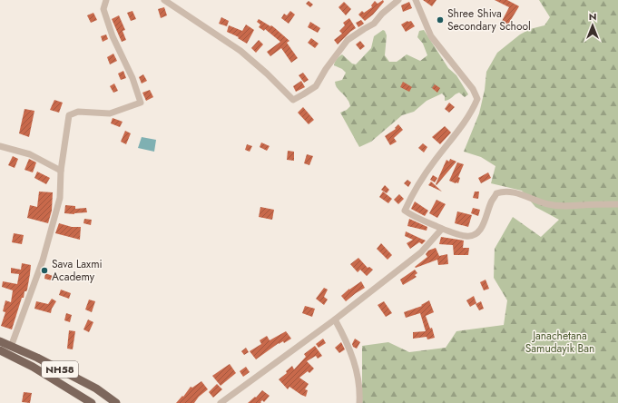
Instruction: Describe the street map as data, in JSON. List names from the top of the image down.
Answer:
{
  "streets": {
    "main road": ["NH58"]
  },
  "parks": ["Janachetana Samudayik Ban"],
  "places": ["Shree Shiva Secondary School", "Sava Laxmi Academy"],
  "north": "top"
}
